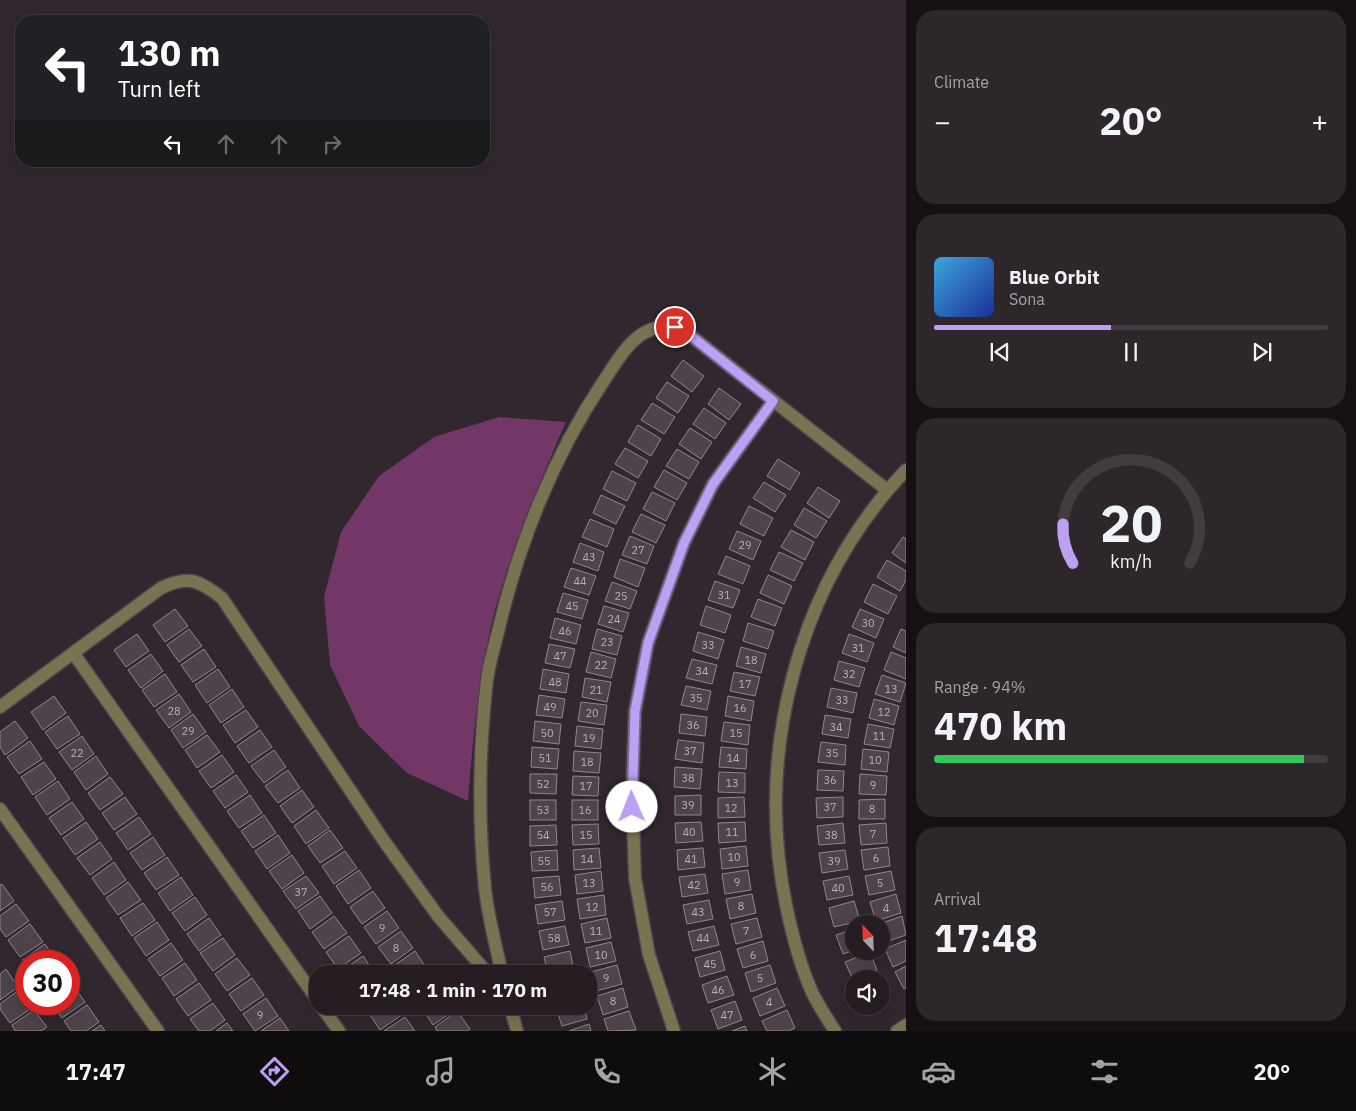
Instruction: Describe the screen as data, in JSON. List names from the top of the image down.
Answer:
{
  "house_numbers": [
    "29",
    "27",
    "43",
    "44",
    "31",
    "25",
    "45",
    "24",
    "30",
    "46",
    "23",
    "33",
    "31",
    "47",
    "18",
    "22",
    "34",
    "32",
    "48",
    "17",
    "13",
    "21",
    "35",
    "33",
    "49",
    "16",
    "28",
    "12",
    "20",
    "36",
    "34",
    "29",
    "50",
    "15",
    "11",
    "19",
    "37",
    "22",
    "35",
    "51",
    "14",
    "10",
    "18",
    "38",
    "36",
    "13",
    "52",
    "9",
    "17",
    "39",
    "37",
    "12",
    "8",
    "53",
    "16",
    "40",
    "11",
    "7",
    "54",
    "15",
    "38",
    "10",
    "6",
    "14",
    "41",
    "55",
    "39",
    "9",
    "13",
    "5",
    "42",
    "56",
    "40",
    "37",
    "8",
    "12",
    "4",
    "57",
    "43",
    "9",
    "11",
    "7",
    "58",
    "44",
    "8",
    "10",
    "6",
    "45",
    "9",
    "5",
    "46",
    "8",
    "4",
    "9",
    "47"
  ],
  "north": "top left",
  "page": {
    "tile": [
      "Climate",
      ["Range · 94%", "470 km"],
      ["Arrival", "17:48"]
    ],
    "turn": ["130 m", "Turn left"],
    "heat": ["−", "20°", "+"],
    "song": ["Blue Orbit", "Sona"],
    "limit": "30",
    "trip": "17:48 · 1 min · 170 m",
    "tabs": ["17:47", "20°"],
    "gauge": ["20", "km/h"]
  }
}
